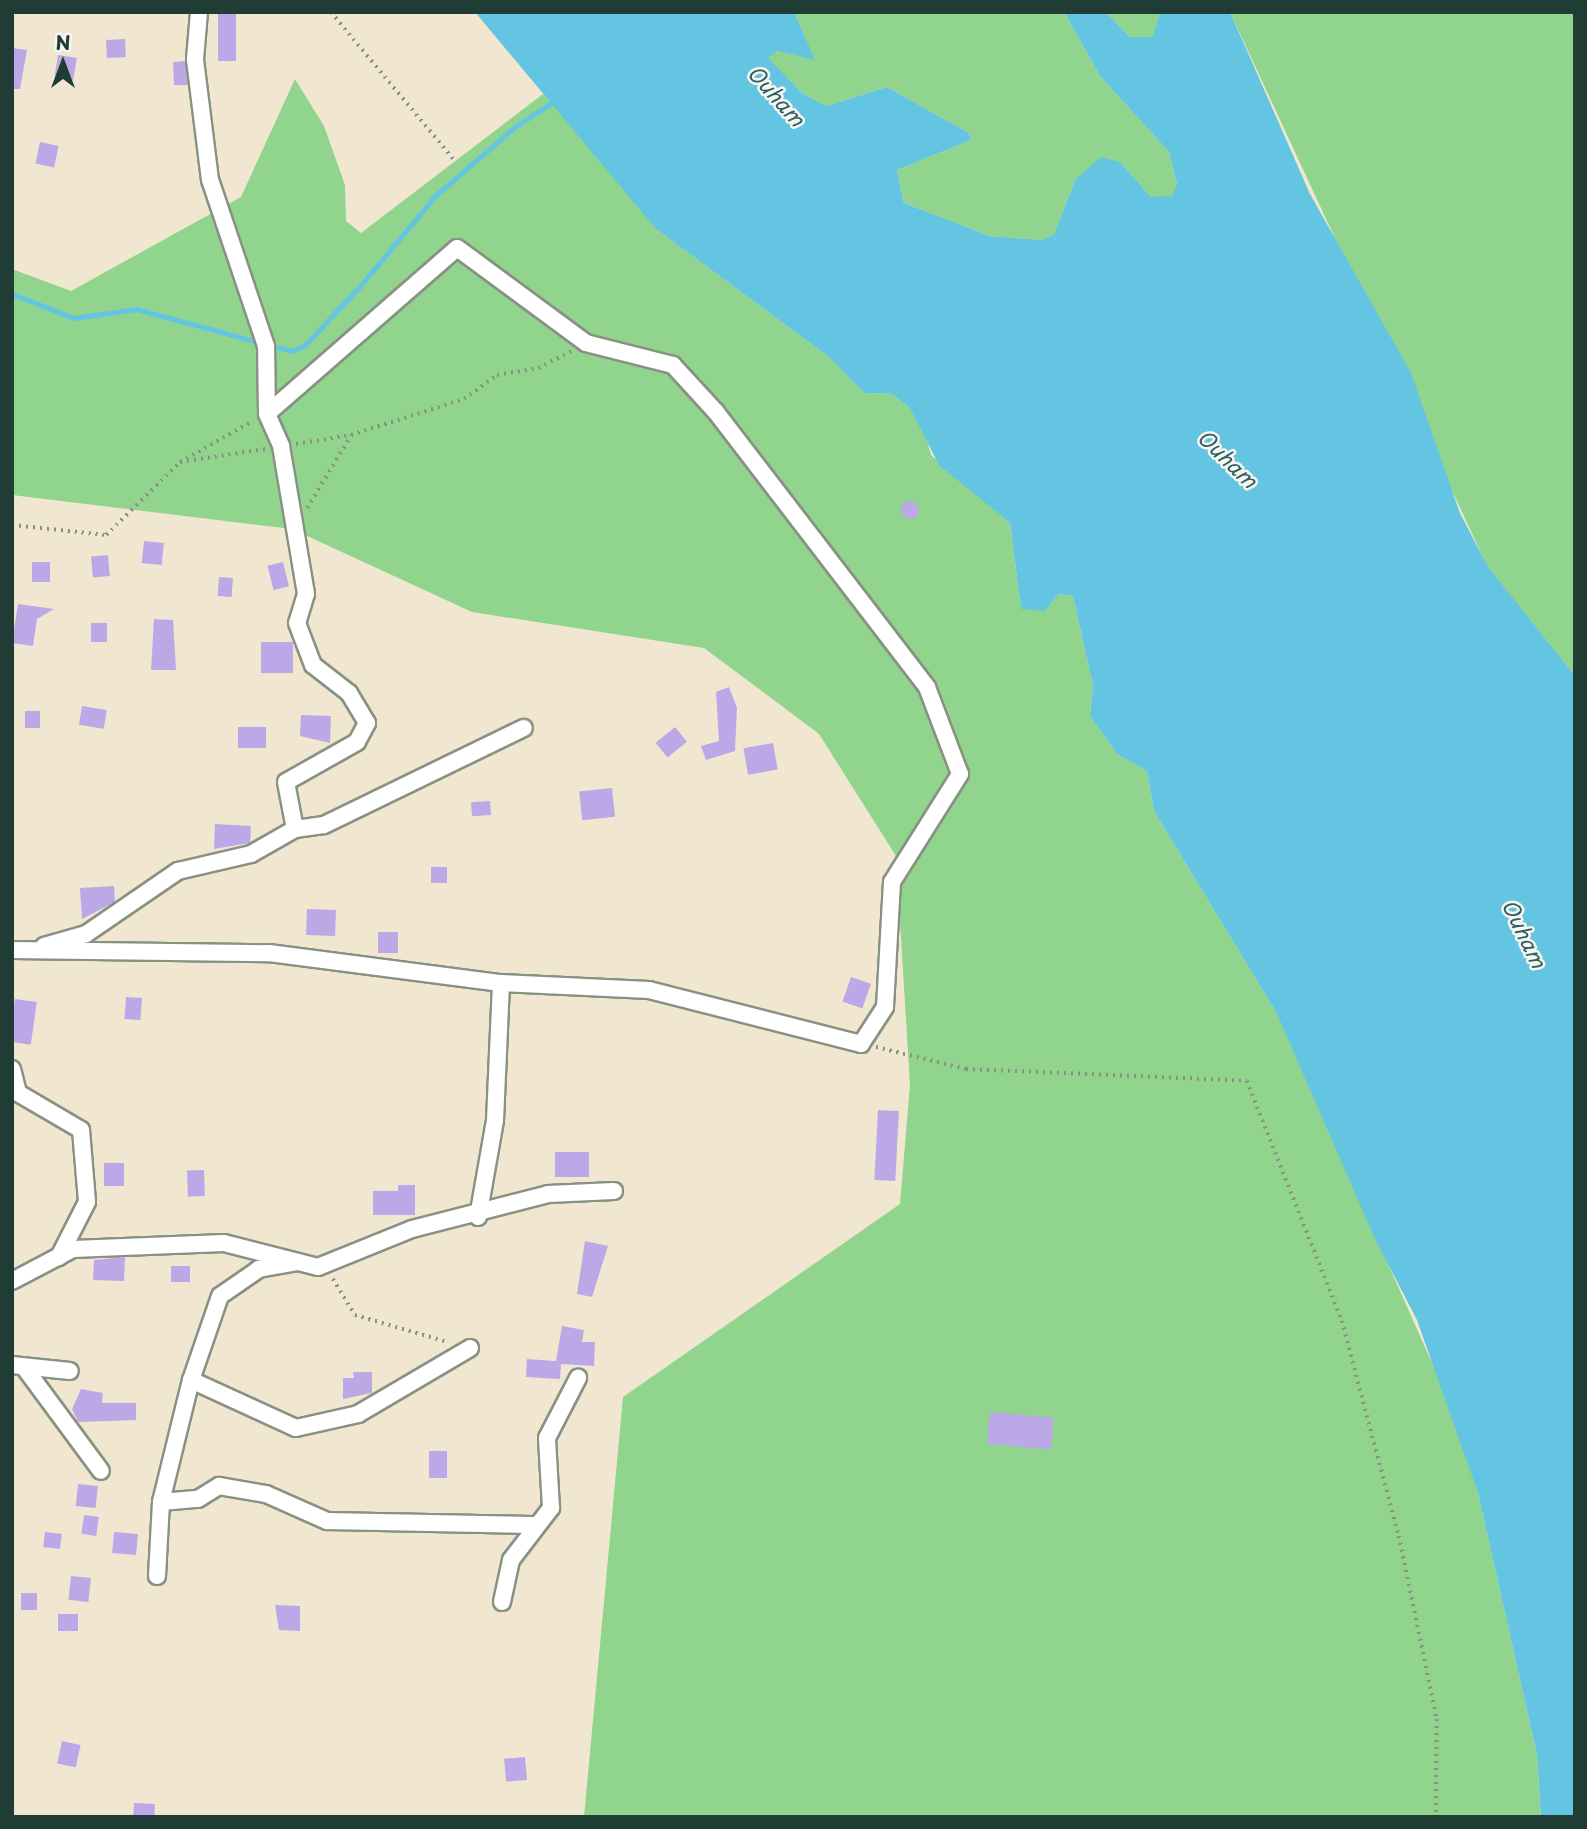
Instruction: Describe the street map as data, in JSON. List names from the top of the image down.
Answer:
{
  "water": ["Ouham"],
  "north": "top"
}
